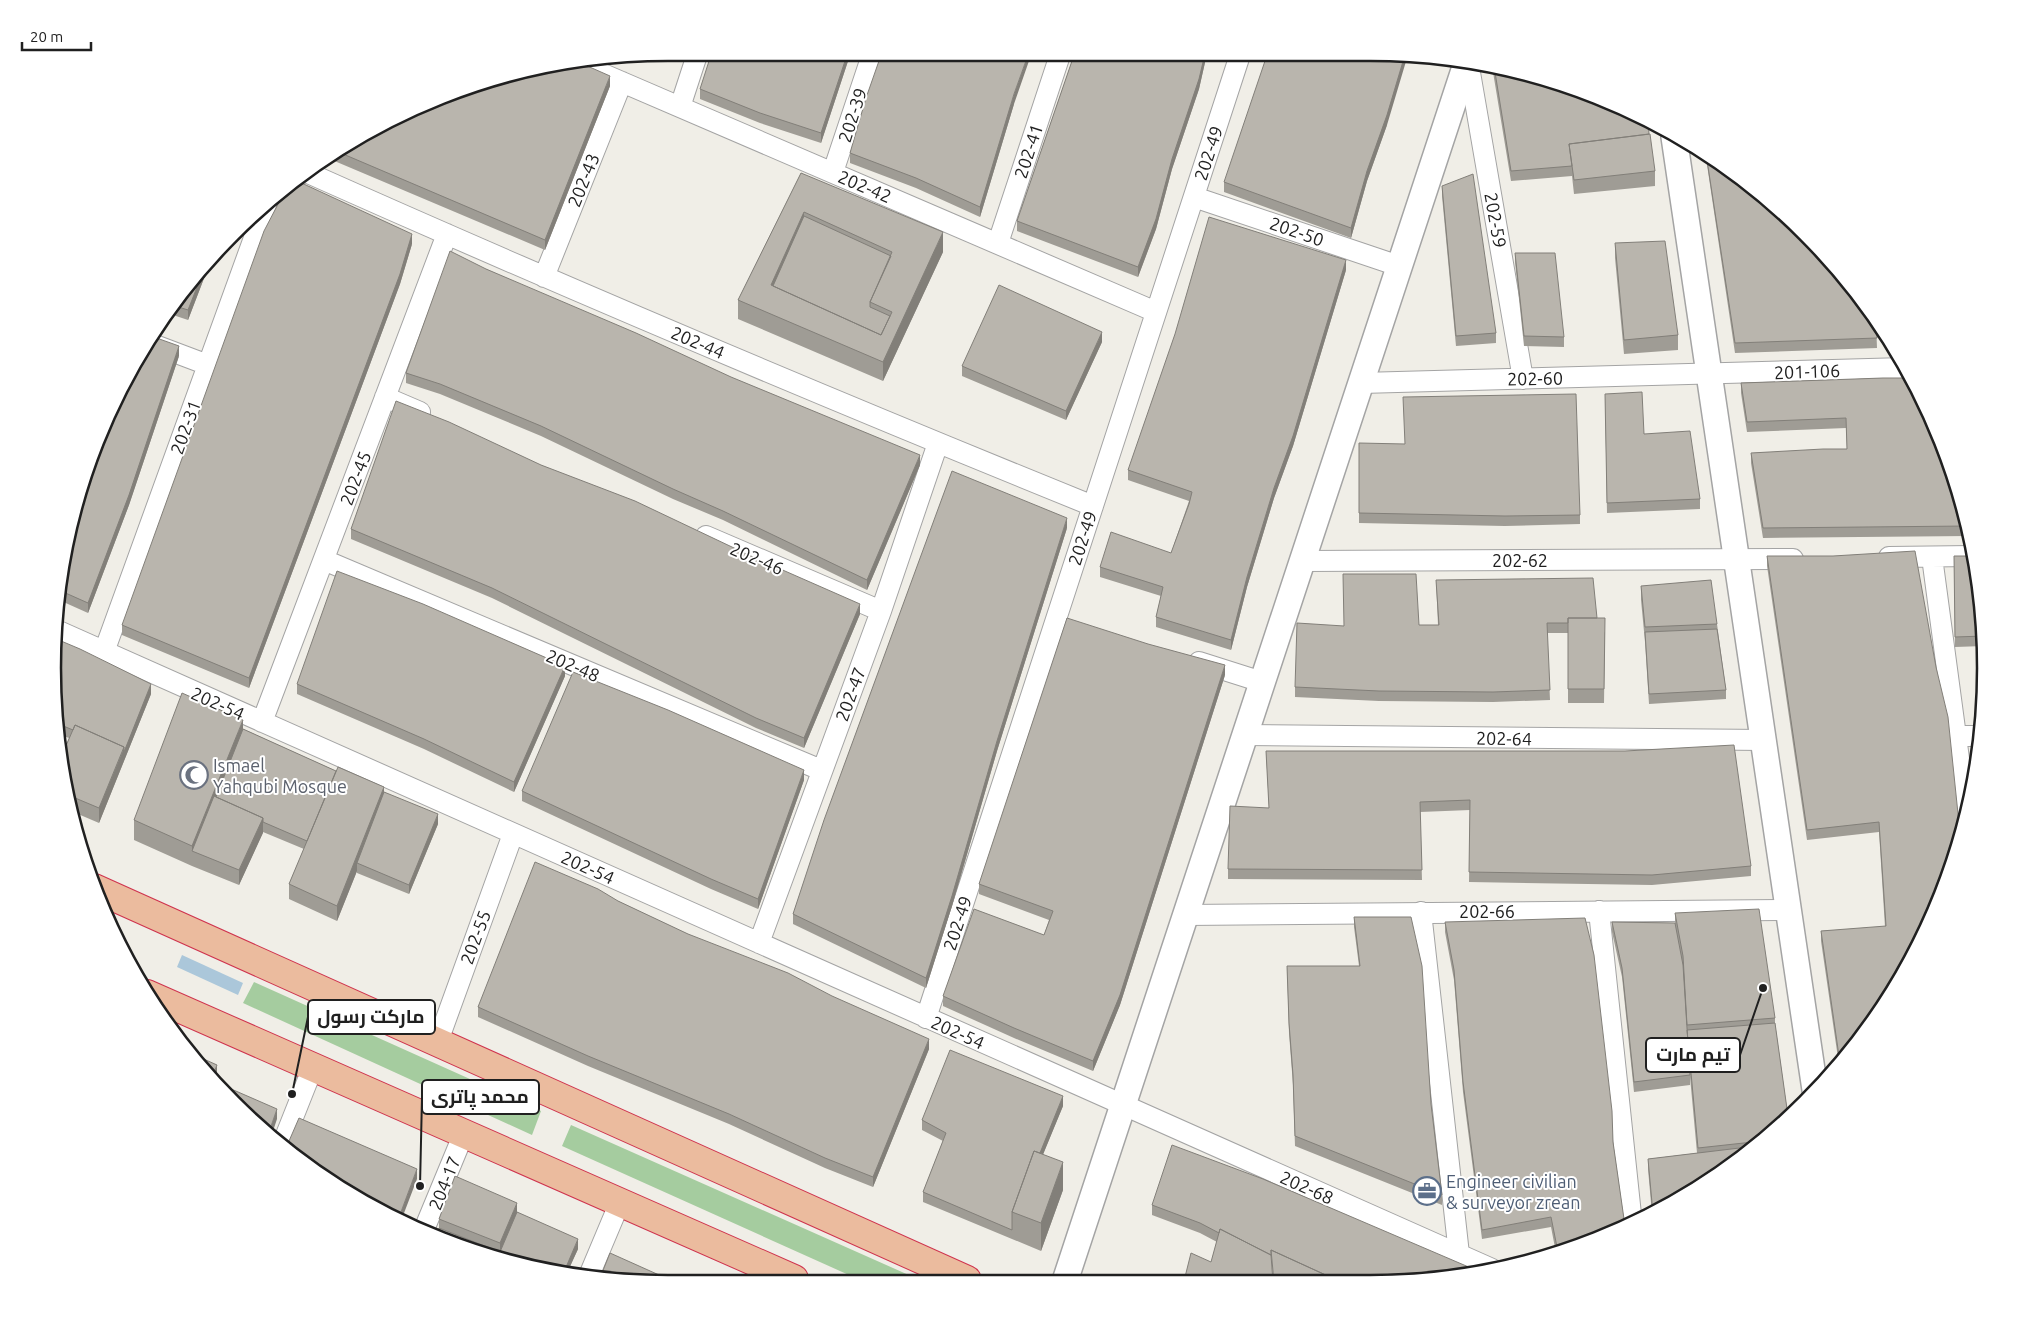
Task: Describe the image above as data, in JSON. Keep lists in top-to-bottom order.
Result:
{
  "streets": {
    "street": [
      "202-39",
      "202-41",
      "202-49",
      "202-43",
      "202-42",
      "202-59",
      "202-50",
      "202-44",
      "201-106",
      "202-60",
      "202-31",
      "202-45",
      "202-46",
      "202-62",
      "202-48",
      "202-47",
      "202-54",
      "202-64",
      "202-66",
      "202-55",
      "204-17",
      "202-68"
    ]
  },
  "crossings": [
    ["202-39", "202-42"],
    ["202-41", "202-42"],
    ["202-49", "202-42"],
    ["202-49", "202-50"],
    ["202-49", "202-44"],
    ["202-49", "202-54"],
    ["202-43", "202-42"],
    ["202-43", "202-44"],
    ["202-59", "202-60"],
    ["202-44", "202-45"],
    ["202-44", "202-47"],
    ["201-106", "202-60"],
    ["202-31", "202-54"],
    ["202-45", "202-48"],
    ["202-45", "202-54"],
    ["202-46", "202-47"],
    ["202-48", "202-47"],
    ["202-47", "202-54"],
    ["202-54", "202-55"],
    ["202-54", "202-68"]
  ],
  "places": {
    "mosque": ["Ismael Yahqubi Mosque"],
    "other": ["تيم مارت", "مارکت رسول", "محمد پاتری"],
    "office": ["Engineer civilian & surveyor zrean"]
  },
  "scale_bar": "20 m"
}
